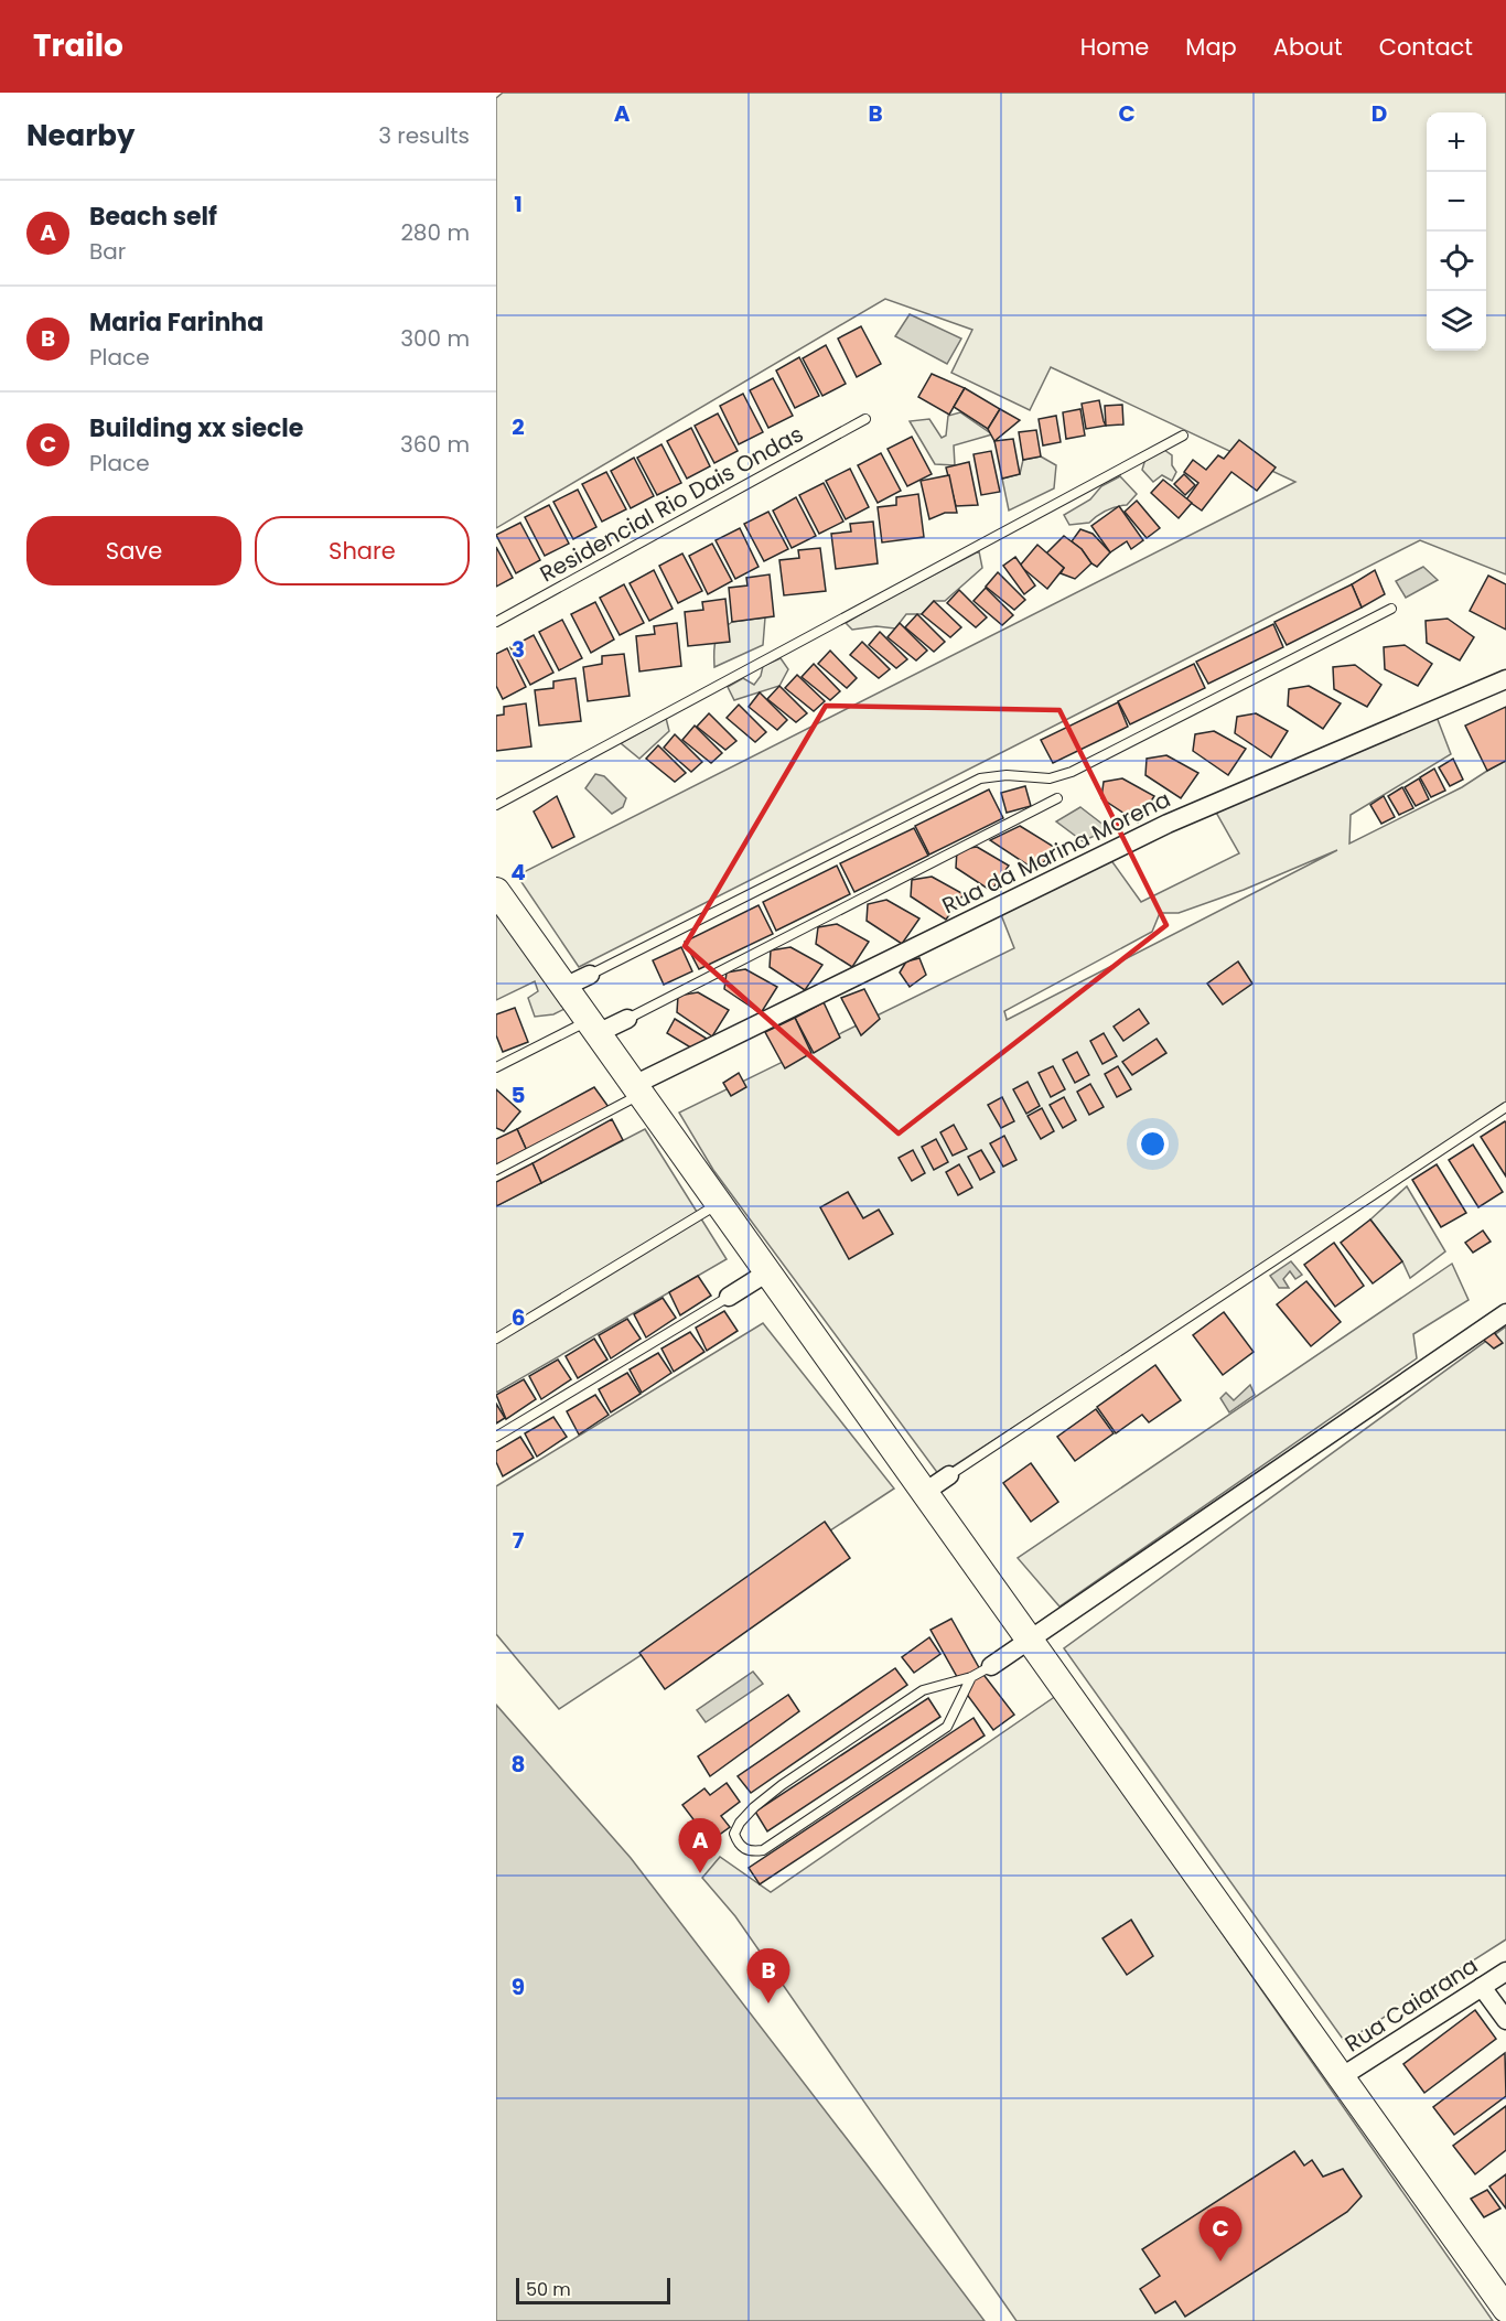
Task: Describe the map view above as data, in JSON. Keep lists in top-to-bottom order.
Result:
{
  "streets": {
    "street": ["Rua da Marina Morena", "Rua Caiarana"],
    "lane": ["Residencial Rio Dais Ondas"]
  },
  "scale_bar": "50 m",
  "page": {
    "header": "Trailo",
    "nav": [
      "Home",
      "Map",
      "About",
      "Contact"
    ],
    "heading": ["Nearby", "3 results"],
    "map_buttons": ["+", "−"],
    "list": [
      {
        "mark": "A",
        "name": "Beach self",
        "note": "Bar",
        "value": "280 m"
      },
      {
        "mark": "B",
        "name": "Maria Farinha",
        "note": "Place",
        "value": "300 m"
      },
      {
        "mark": "C",
        "name": "Building xx siecle",
        "note": "Place",
        "value": "360 m"
      }
    ],
    "buttons": ["Save", "Share"],
    "pins": ["A", "B", "C"],
    "scale": "50 m"
  },
  "grid": {
    "columns": [
      "A",
      "B",
      "C",
      "D"
    ],
    "rows": [
      "1",
      "2",
      "3",
      "4",
      "5",
      "6",
      "7",
      "8",
      "9"
    ]
  }
}
